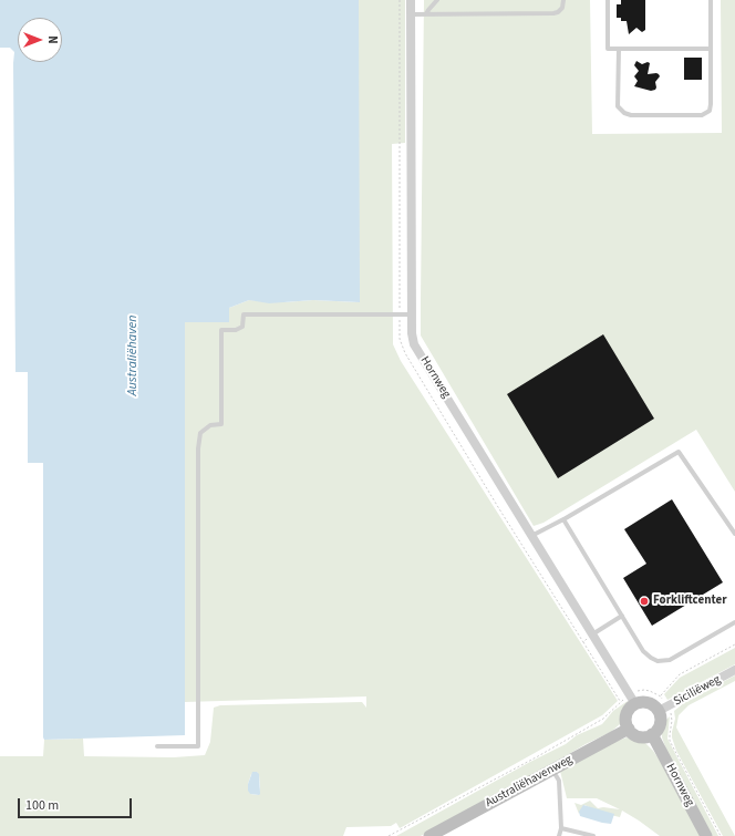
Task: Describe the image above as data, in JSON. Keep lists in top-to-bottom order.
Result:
{
  "streets": {
    "street": ["Hornweg", "Siciliëweg", "Australiëhavenweg"]
  },
  "crossings": [
    ["Hornweg", "Siciliëweg"],
    ["Hornweg", "Australiëhavenweg"],
    ["Siciliëweg", "Australiëhavenweg"]
  ],
  "water": ["Australiëhaven"],
  "places": ["Forkliftcenter"],
  "scale_bar": "100 m",
  "north": "right"
}
